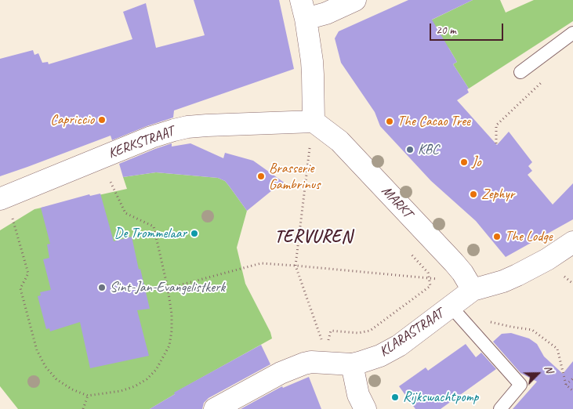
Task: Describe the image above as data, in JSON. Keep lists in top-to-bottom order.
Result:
{
  "streets": {
    "street": ["KERKSTRAAT", "MARKT", "KLARASTRAAT"]
  },
  "crossings": [
    ["KERKSTRAAT", "MARKT"],
    ["MARKT", "KLARASTRAAT"]
  ],
  "districts": ["TERVUREN"],
  "places": [
    "Capriccio",
    "The Cacao Tree",
    "KBC",
    "Jo",
    "Brasserie Gambrinus",
    "Zephyr",
    "De Trommelaar",
    "The Lodge",
    "Sint-Jan-Evangelistkerk",
    "Rijkswachtpomp"
  ],
  "scale_bar": "20 m",
  "north": "top right"
}
